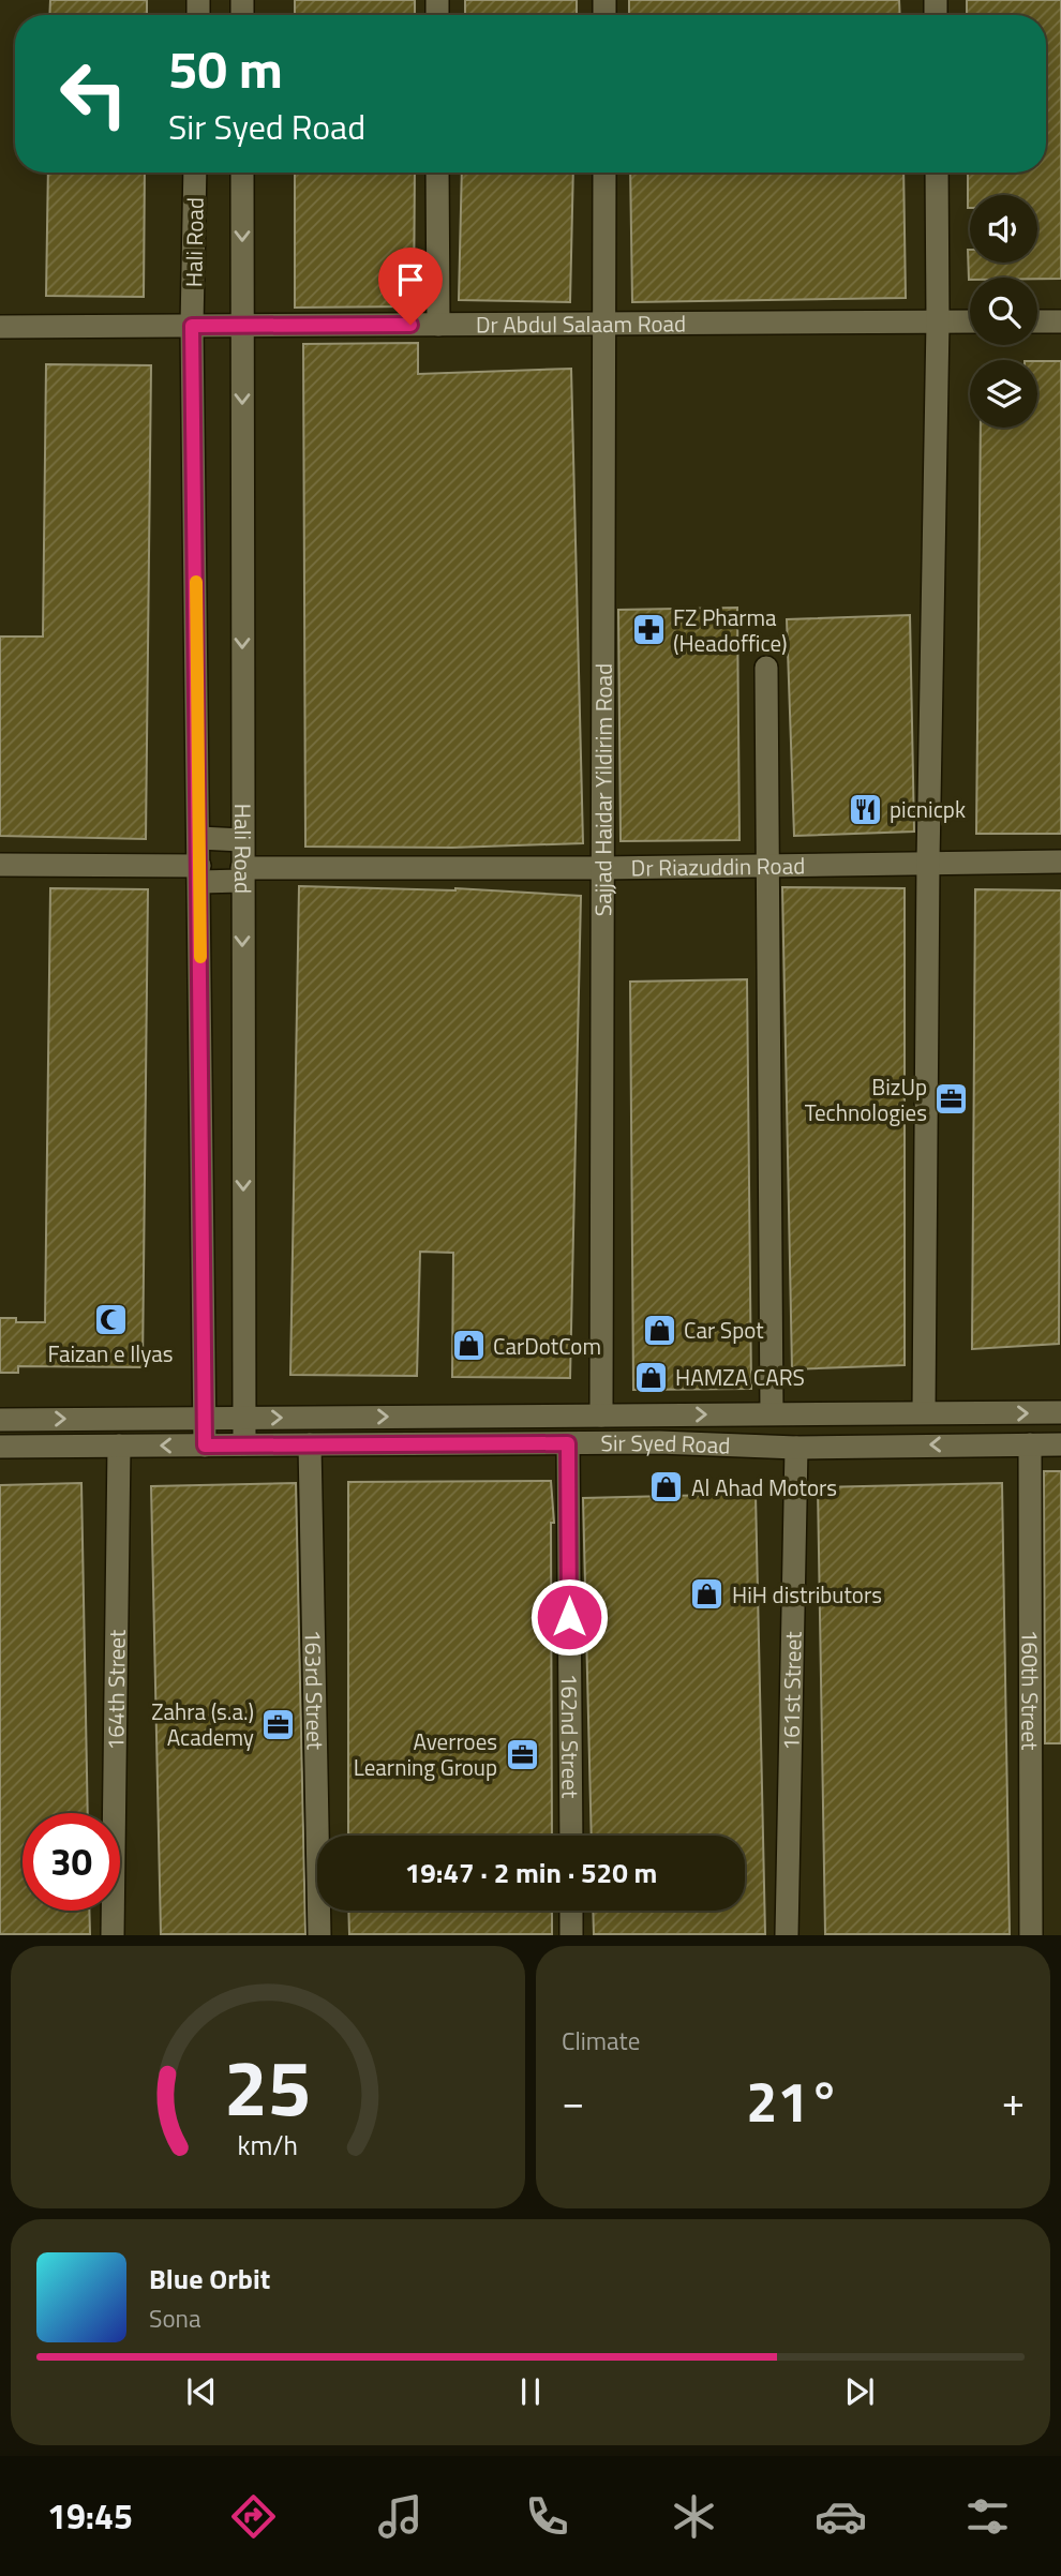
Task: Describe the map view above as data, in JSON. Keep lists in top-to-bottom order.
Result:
{
  "streets": {
    "street": [
      "Hali Road",
      "Dr Abdul Salaam Road",
      "Sajjad Haidar Yildirim Road",
      "Dr Riazuddin Road",
      "Sir Syed Road",
      "164th Street",
      "163rd Street",
      "160th Street",
      "161st Street",
      "162nd Street"
    ]
  },
  "crossings": [
    ["Hali Road", "Dr Abdul Salaam Road"],
    ["Hali Road", "Dr Riazuddin Road"],
    ["Hali Road", "Sir Syed Road"],
    ["Dr Abdul Salaam Road", "Sajjad Haidar Yildirim Road"],
    ["Sajjad Haidar Yildirim Road", "Dr Riazuddin Road"],
    ["Sajjad Haidar Yildirim Road", "Sir Syed Road"],
    ["Sir Syed Road", "164th Street"],
    ["Sir Syed Road", "163rd Street"],
    ["Sir Syed Road", "160th Street"],
    ["Sir Syed Road", "161st Street"],
    ["Sir Syed Road", "162nd Street"]
  ],
  "places": {
    "pharmacy": ["FZ Pharma (Headoffice)"],
    "restaurant": ["picnicpk"],
    "office": ["BizUp Technologies", "Zahra (s.a.) Academy", "Averroes Learning Group"],
    "mosque": ["Faizan e Ilyas"],
    "shop": [
      "Car Spot",
      "CarDotCom",
      "HAMZA CARS",
      "Al Ahad Motors",
      "HiH distributors"
    ]
  },
  "page": {
    "turn": ["50 m", "Sir Syed Road"],
    "limit": "30",
    "trip": "19:47 · 2 min · 520 m",
    "tile": "Climate",
    "heat": ["−", "21°", "+"],
    "song": ["Blue Orbit", "Sona"],
    "tabs": "19:45",
    "gauge": ["25", "km/h"]
  }
}
